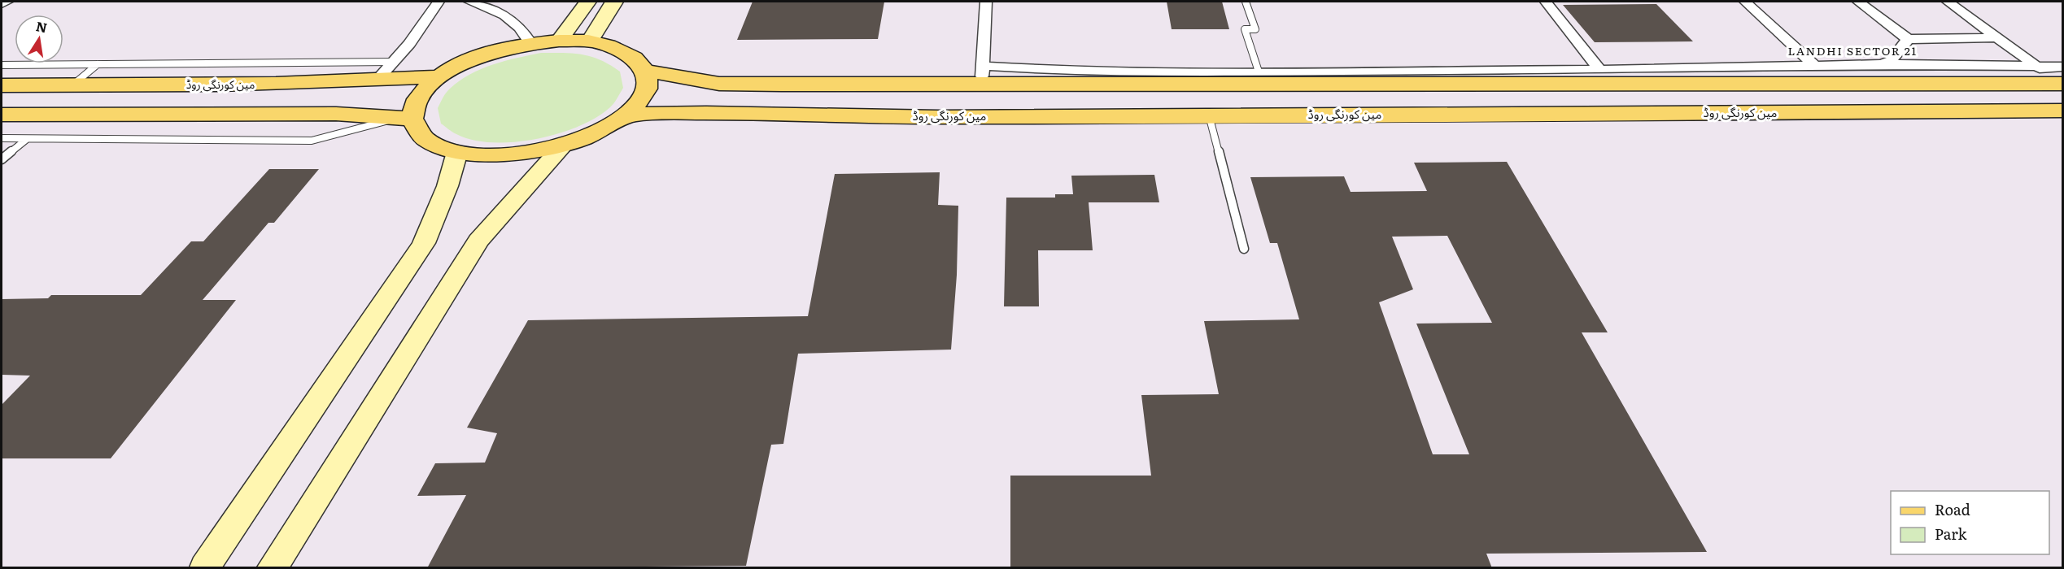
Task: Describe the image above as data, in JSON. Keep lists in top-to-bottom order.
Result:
{
  "streets": {
    "main road": ["مین کورنگی روڈ"]
  },
  "districts": ["LANDHI SECTOR 21"],
  "legend": ["Road", "Park"],
  "north": "top"
}
